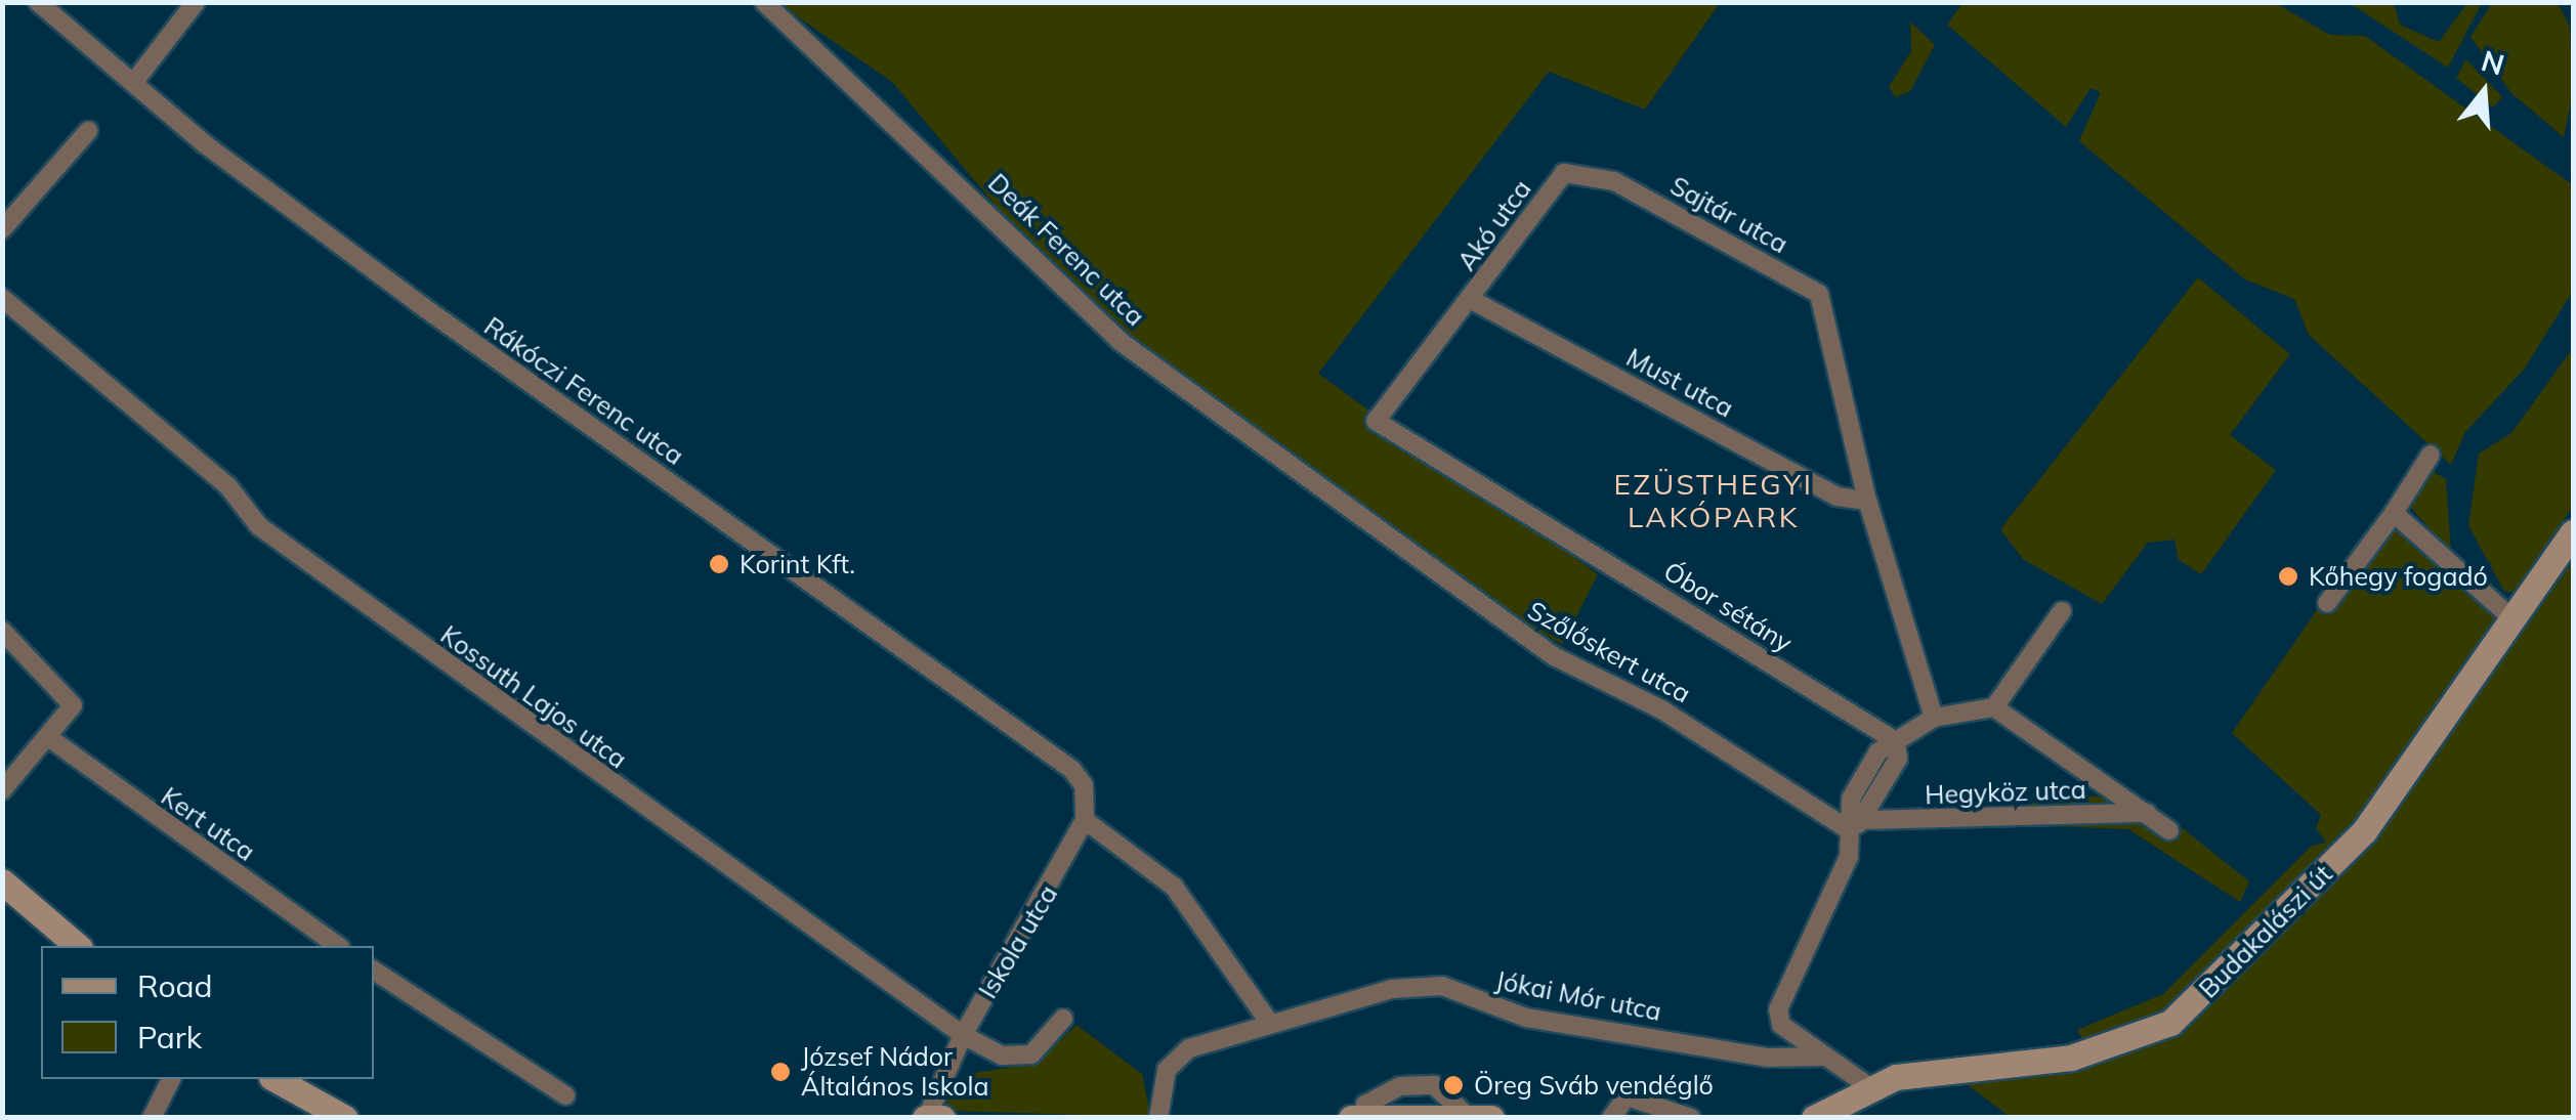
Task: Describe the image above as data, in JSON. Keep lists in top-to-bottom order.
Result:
{
  "streets": {
    "main road": ["Budakalászi út"],
    "street": [
      "Sajtár utca",
      "Akó utca",
      "Deák Ferenc utca",
      "Must utca",
      "Rákóczi Ferenc utca",
      "Óbor sétány",
      "Szőlőskert utca",
      "Kossuth Lajos utca",
      "Hegyköz utca",
      "Kert utca",
      "Iskola utca",
      "Jókai Mór utca"
    ]
  },
  "crossings": [
    ["Sajtár utca", "Akó utca"],
    ["Sajtár utca", "Must utca"],
    ["Akó utca", "Must utca"],
    ["Akó utca", "Óbor sétány"],
    ["Deák Ferenc utca", "Szőlőskert utca"],
    ["Must utca", "Óbor sétány"],
    ["Rákóczi Ferenc utca", "Iskola utca"],
    ["Szőlőskert utca", "Hegyköz utca"],
    ["Kossuth Lajos utca", "Iskola utca"]
  ],
  "districts": ["EZÜSTHEGYI LAKÓPARK"],
  "places": [
    "Korint Kft.",
    "Kőhegy fogadó",
    "József Nádor Általános Iskola",
    "Öreg Sváb vendéglő"
  ],
  "legend": ["Road", "Park"],
  "north": "top"
}
